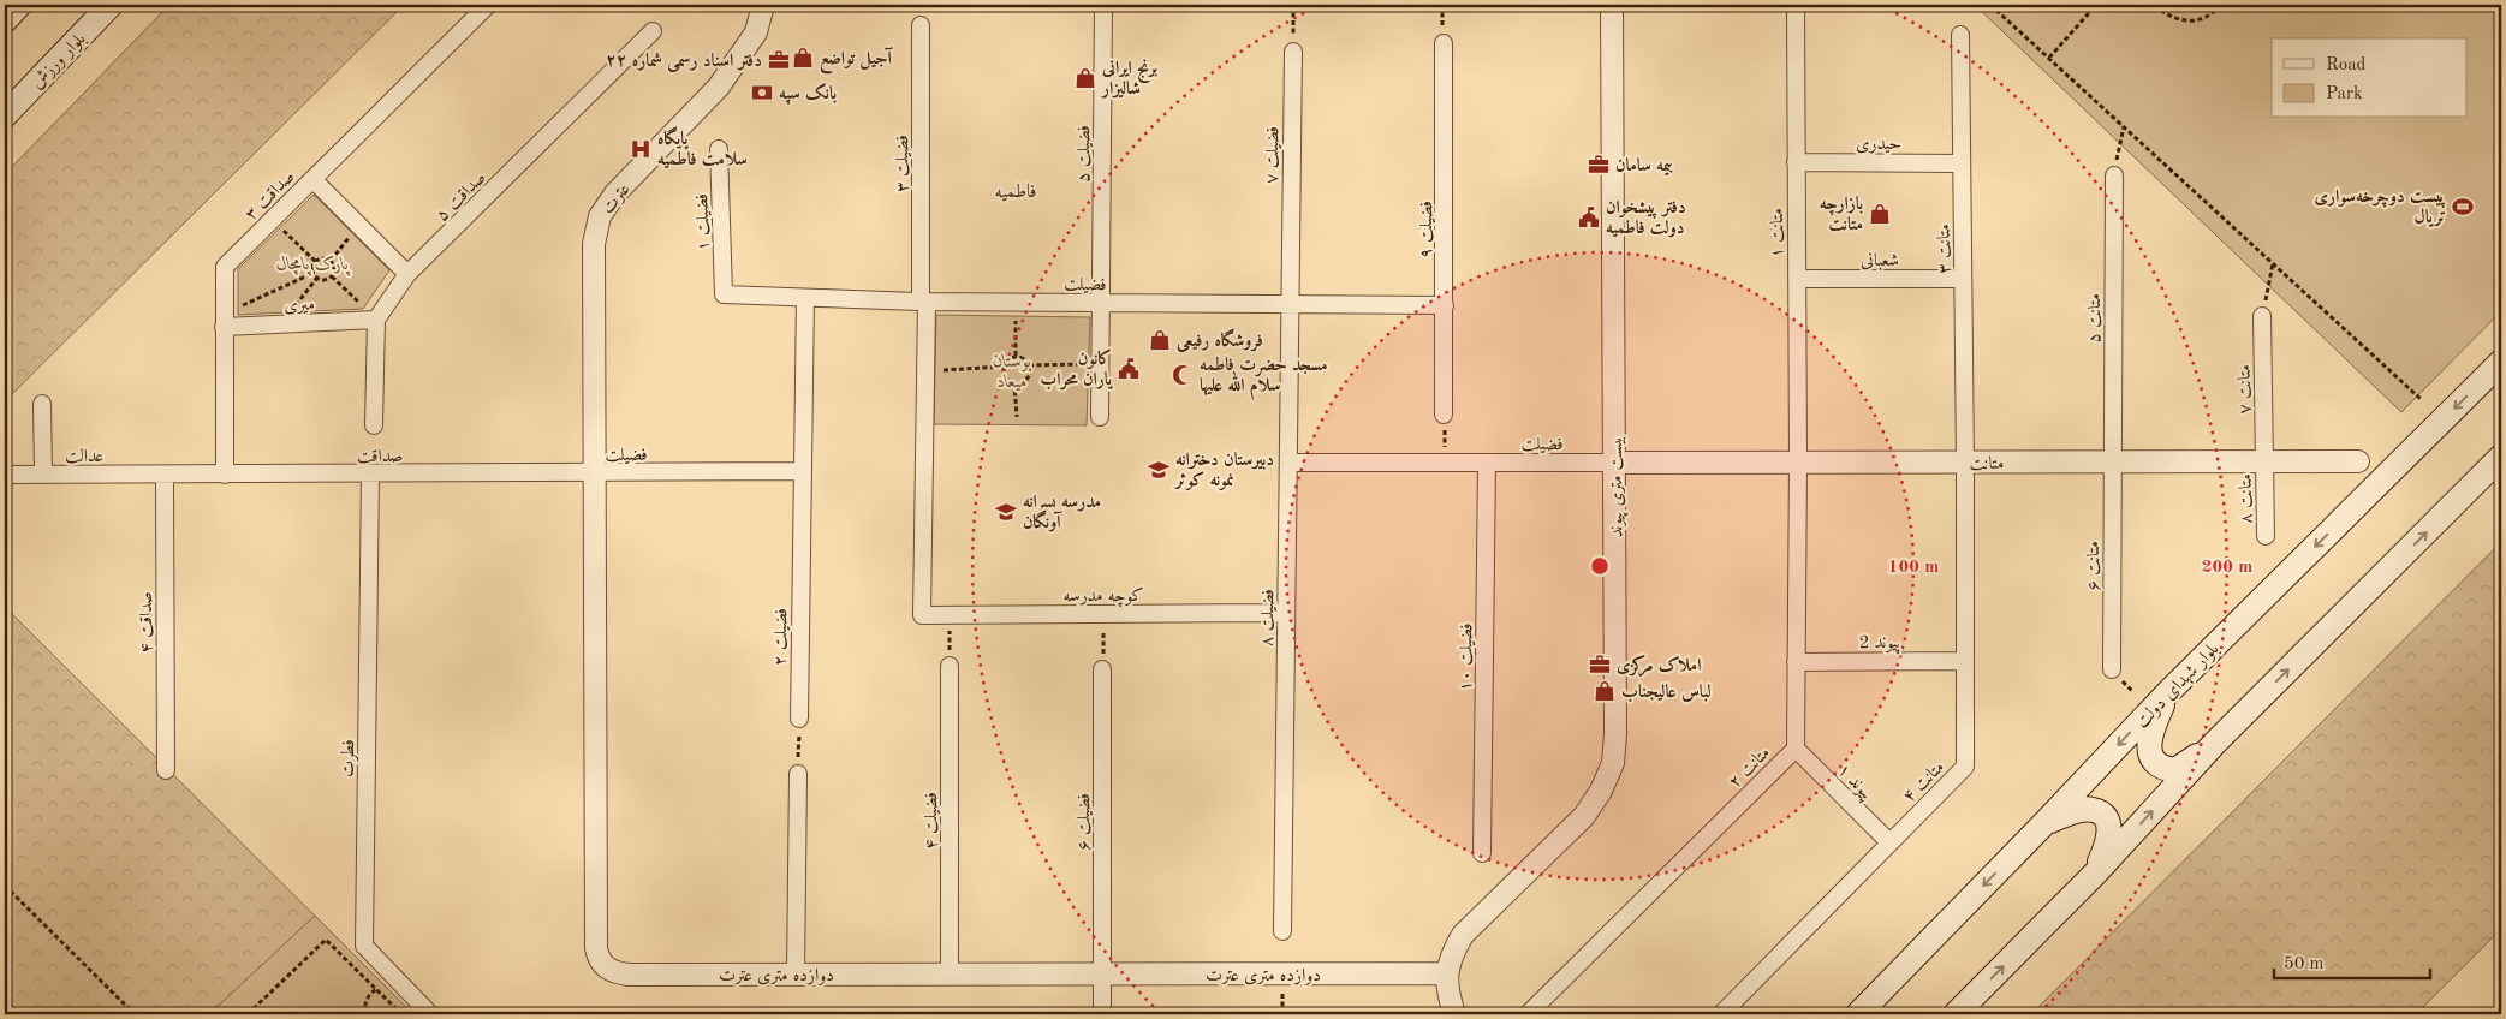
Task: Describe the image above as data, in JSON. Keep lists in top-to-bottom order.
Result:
{
  "streets": {
    "main road": ["بلوار ورزش", "بلوار شهدای دولت"],
    "street": [
      "حیدری",
      "فضیلت ۵",
      "فضیلت ۷",
      "فضیلت ۳",
      "صداقت ۳",
      "صداقت ۵",
      "عترت",
      "فضیلت ۱",
      "فضیلت ۹",
      "متانت ۱",
      "متانت ۳",
      "شعبانی",
      "فضیلت",
      "میری",
      "متانت ۵",
      "متانت ۷",
      "عدالت",
      "صداقت",
      "متانت",
      "بیست متری پیوند",
      "متانت ۸",
      "متانت ۶",
      "کوچه مدرسه",
      "فضیلت ۸",
      "صداقت ۴",
      "فضیلت ۲",
      "پیوند 2",
      "فضیلت ۱۰",
      "فطرت",
      "متانت ۲",
      "پیوند ۱",
      "متانت ۴",
      "فضیلت ۴",
      "فضیلت ۶",
      "دوازده متری عترت"
    ]
  },
  "crossings": [
    ["حیدری", "متانت ۱"],
    ["حیدری", "متانت ۳"],
    ["فضیلت ۵", "فضیلت"],
    ["فضیلت ۷", "فضیلت"],
    ["فضیلت ۷", "فضیلت ۸"],
    ["فضیلت ۳", "فضیلت"],
    ["فضیلت ۳", "کوچه مدرسه"],
    ["صداقت ۳", "میری"],
    ["صداقت ۳", "صداقت"],
    ["صداقت ۵", "میری"],
    ["عترت", "فضیلت"],
    ["عترت", "صداقت"],
    ["عترت", "دوازده متری عترت"],
    ["فضیلت ۱", "فضیلت"],
    ["فضیلت ۹", "فضیلت"],
    ["متانت ۱", "شعبانی"],
    ["متانت ۱", "متانت"],
    ["متانت ۱", "متانت ۲"],
    ["متانت ۳", "شعبانی"],
    ["متانت ۳", "متانت"],
    ["متانت ۳", "متانت ۴"],
    ["فضیلت", "صداقت"],
    ["فضیلت", "متانت"],
    ["فضیلت", "بیست متری پیوند"],
    ["فضیلت", "فضیلت ۸"],
    ["فضیلت", "فضیلت ۲"],
    ["فضیلت", "فضیلت ۱۰"],
    ["فضیلت", "دوازده متری عترت"],
    ["متانت ۵", "متانت"],
    ["متانت ۵", "متانت ۶"],
    ["متانت ۷", "متانت"],
    ["متانت ۷", "متانت ۸"],
    ["عدالت", "صداقت"],
    ["عدالت", "صداقت ۴"],
    ["صداقت", "صداقت ۴"],
    ["صداقت", "فطرت"],
    ["صداقت", "دوازده متری عترت"],
    ["متانت", "بیست متری پیوند"],
    ["متانت", "متانت ۸"],
    ["متانت", "متانت ۶"],
    ["متانت", "متانت ۲"],
    ["متانت", "متانت ۴"],
    ["بیست متری پیوند", "دوازده متری عترت"],
    ["کوچه مدرسه", "فضیلت ۸"],
    ["پیوند 2", "متانت ۲"],
    ["پیوند 2", "متانت ۴"],
    ["متانت ۲", "پیوند ۱"],
    ["پیوند ۱", "متانت ۴"],
    ["فضیلت ۴", "دوازده متری عترت"],
    ["فضیلت ۶", "دوازده متری عترت"]
  ],
  "districts": ["فاطمیه"],
  "parks": ["پارک پامچال", "بوستان میعاد"],
  "places": {
    "shop": [
      "آجیل تواضع",
      "برنج ایرانی شالیزار",
      "بازارچه متانت",
      "فروشگاه رفیعی",
      "لباس عالیجناب"
    ],
    "office": ["دفتر اسناد رسمی شماره ۲۲", "بیمه سامان", "املاک مرکزی"],
    "bank": ["بانک سپه"],
    "hospital": ["پایگاه سلامت فاطمیه"],
    "sports": ["پیست دوچرخه‌سواری تریال"],
    "public building": ["دفتر پیشخوان دولت فاطمیه", "کانون یاران محراب"],
    "mosque": ["مسجد حضرت فاطمه سلام الله علیها"],
    "school or university": ["دبیرستان دخترانه نمونه کوثر", "مدرسه پسرانه آونگان"]
  },
  "legend": ["Road", "Park"],
  "scale_bar": "50 m",
  "rings": ["100 m", "200 m"]
}
